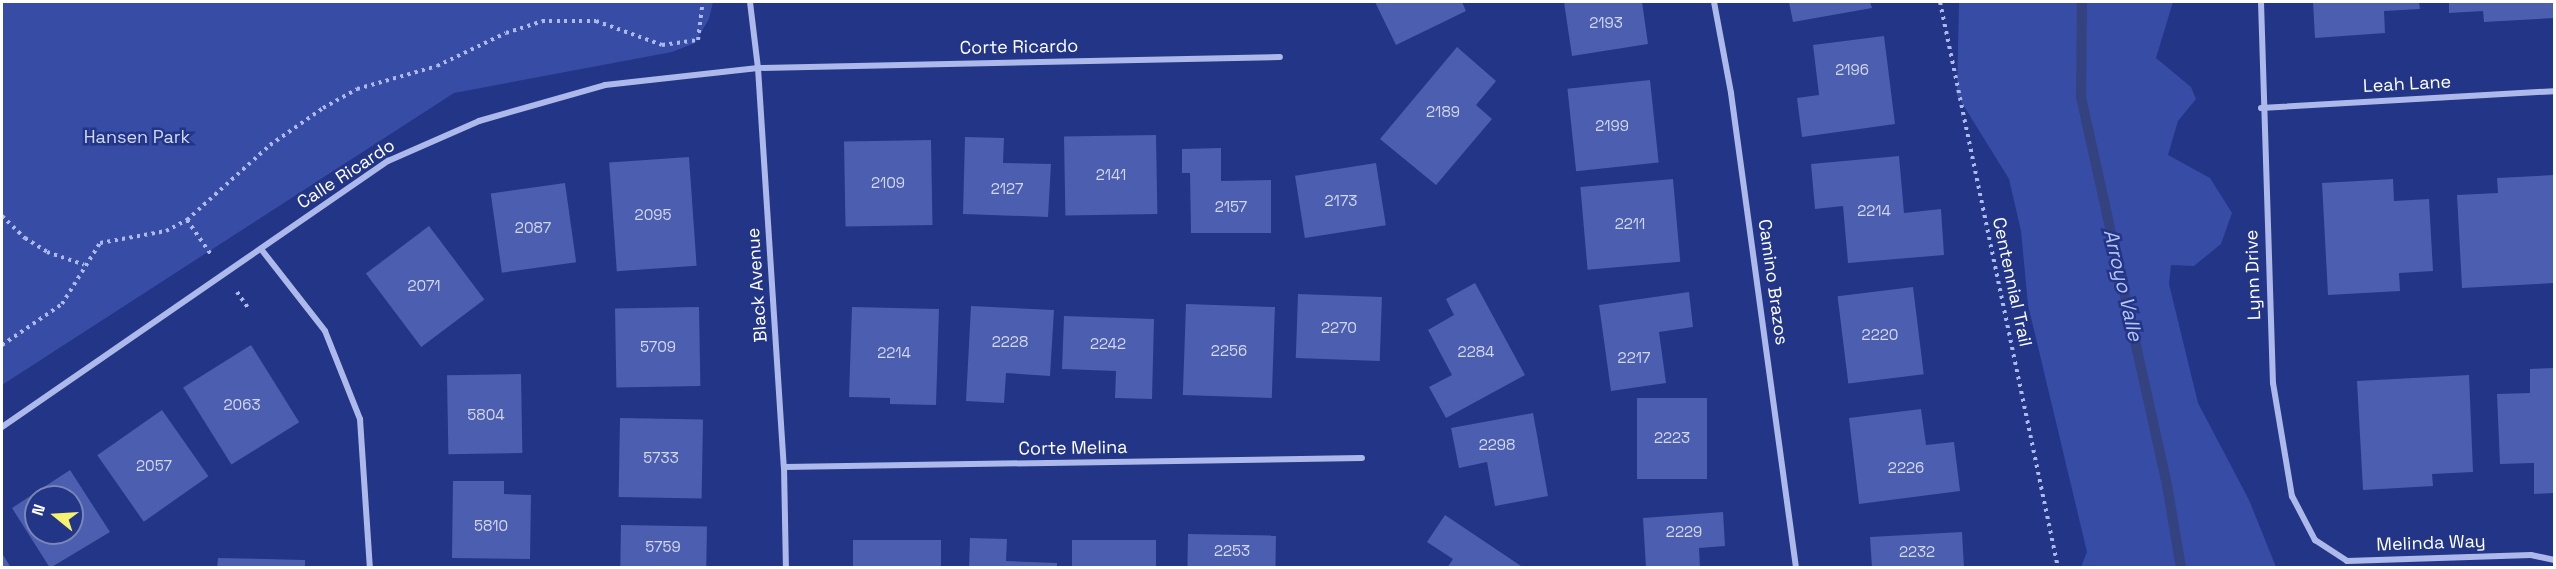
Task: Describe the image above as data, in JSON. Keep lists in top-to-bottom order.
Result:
{
  "streets": {
    "street": [
      "Corte Ricardo",
      "Leah Lane",
      "Calle Ricardo",
      "Lynn Drive",
      "Camino Brazos",
      "Black Avenue",
      "Corte Melina",
      "Melinda Way"
    ],
    "path": ["Centennial Trail"]
  },
  "crossings": [
    ["Corte Ricardo", "Calle Ricardo"],
    ["Corte Ricardo", "Black Avenue"],
    ["Leah Lane", "Lynn Drive"],
    ["Calle Ricardo", "Black Avenue"],
    ["Lynn Drive", "Melinda Way"],
    ["Black Avenue", "Corte Melina"]
  ],
  "water": ["Arroyo Valle"],
  "parks": ["Hansen Park"],
  "house_numbers": [
    "2193",
    "2196",
    "2189",
    "2199",
    "2141",
    "2109",
    "2127",
    "2173",
    "2157",
    "2214",
    "2095",
    "2211",
    "2087",
    "2071",
    "2270",
    "2220",
    "2228",
    "2242",
    "5709",
    "2256",
    "2284",
    "2214",
    "2217",
    "2063",
    "5804",
    "2223",
    "2298",
    "5733",
    "2057",
    "2226",
    "5810",
    "2229",
    "5759",
    "2253",
    "2232"
  ],
  "north": "left"
}
